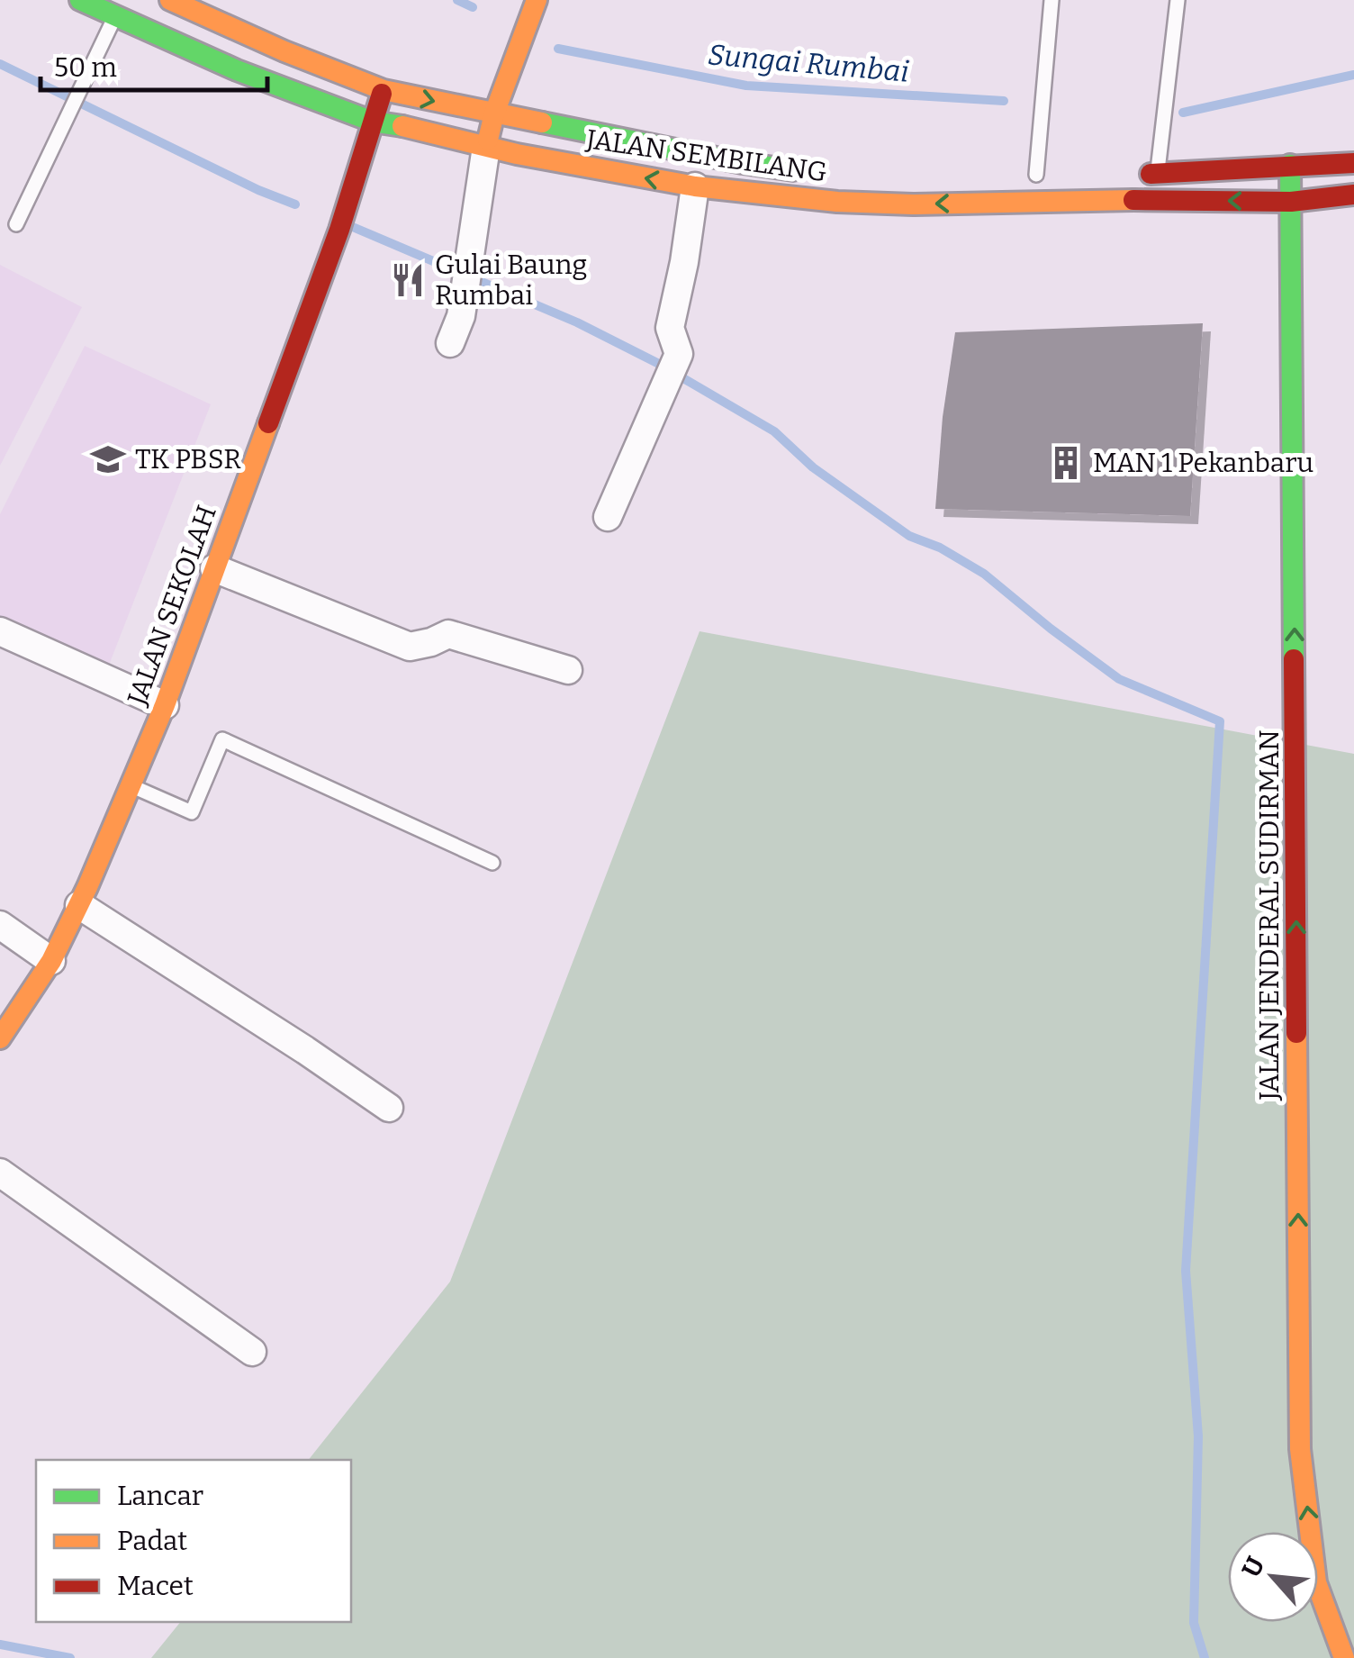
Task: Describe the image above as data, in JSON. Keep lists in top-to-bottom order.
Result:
{
  "streets": {
    "main road": ["JALAN SEMBILANG", "JALAN SEKOLAH", "JALAN JENDERAL SUDIRMAN"]
  },
  "crossings": [
    ["JALAN SEMBILANG", "JALAN SEKOLAH"],
    ["JALAN SEMBILANG", "JALAN JENDERAL SUDIRMAN"]
  ],
  "one_way": ["JALAN JENDERAL SUDIRMAN"],
  "water": ["Sungai Rumbai"],
  "places": {
    "restaurant": ["Gulai Baung Rumbai"],
    "school or university": ["TK PBSR"],
    "building": ["MAN 1 Pekanbaru"]
  },
  "legend": ["Lancar", "Padat", "Macet"],
  "scale_bar": "50 m",
  "north": "top left"
}
